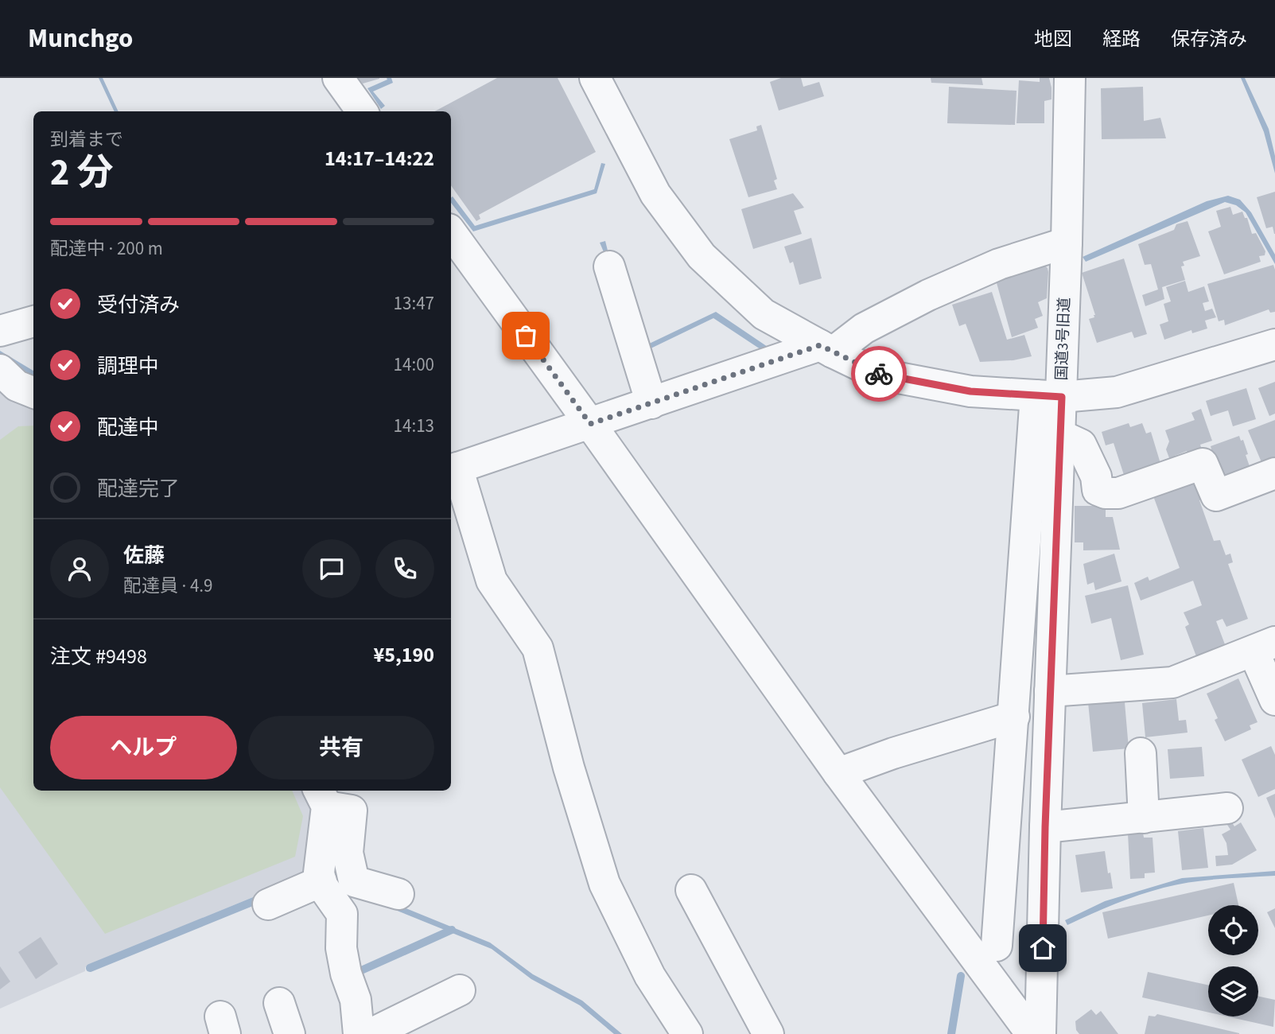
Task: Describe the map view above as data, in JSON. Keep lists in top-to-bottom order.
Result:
{
  "streets": {
    "street": ["国道3号旧道"]
  },
  "page": {
    "header": "Munchgo",
    "nav": ["地図", "経路", "保存済み"],
    "heading": ["2 分", "到着まで", "14:17–14:22"],
    "panel": [
      "佐藤",
      "配達員 · 4.9",
      "注文 #9498",
      "¥5,190"
    ],
    "bar": "配達中 · 200 m",
    "list": [
      ["受付済み", "13:47"],
      ["調理中", "14:00"],
      ["配達中", "14:13"],
      "配達完了"
    ],
    "buttons": ["ヘルプ", "共有"]
  }
}
